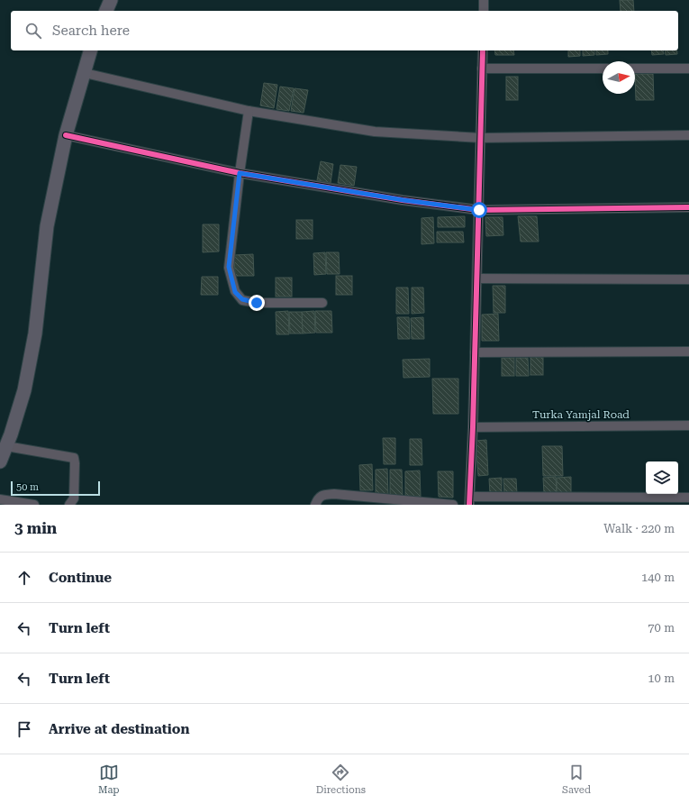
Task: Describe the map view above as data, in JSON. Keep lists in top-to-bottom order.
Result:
{
  "streets": {
    "street": ["Turka Yamjal Road"]
  },
  "scale_bar": "50 m",
  "north": "right",
  "page": {
    "search": "Search here",
    "scale": "50 m",
    "heading": ["3 min", "Walk · 220 m"],
    "list": [
      ["Continue", "140 m"],
      ["Turn left", "70 m"],
      ["Turn left", "10 m"],
      "Arrive at destination"
    ],
    "nav": ["Map", "Directions", "Saved"]
  }
}
